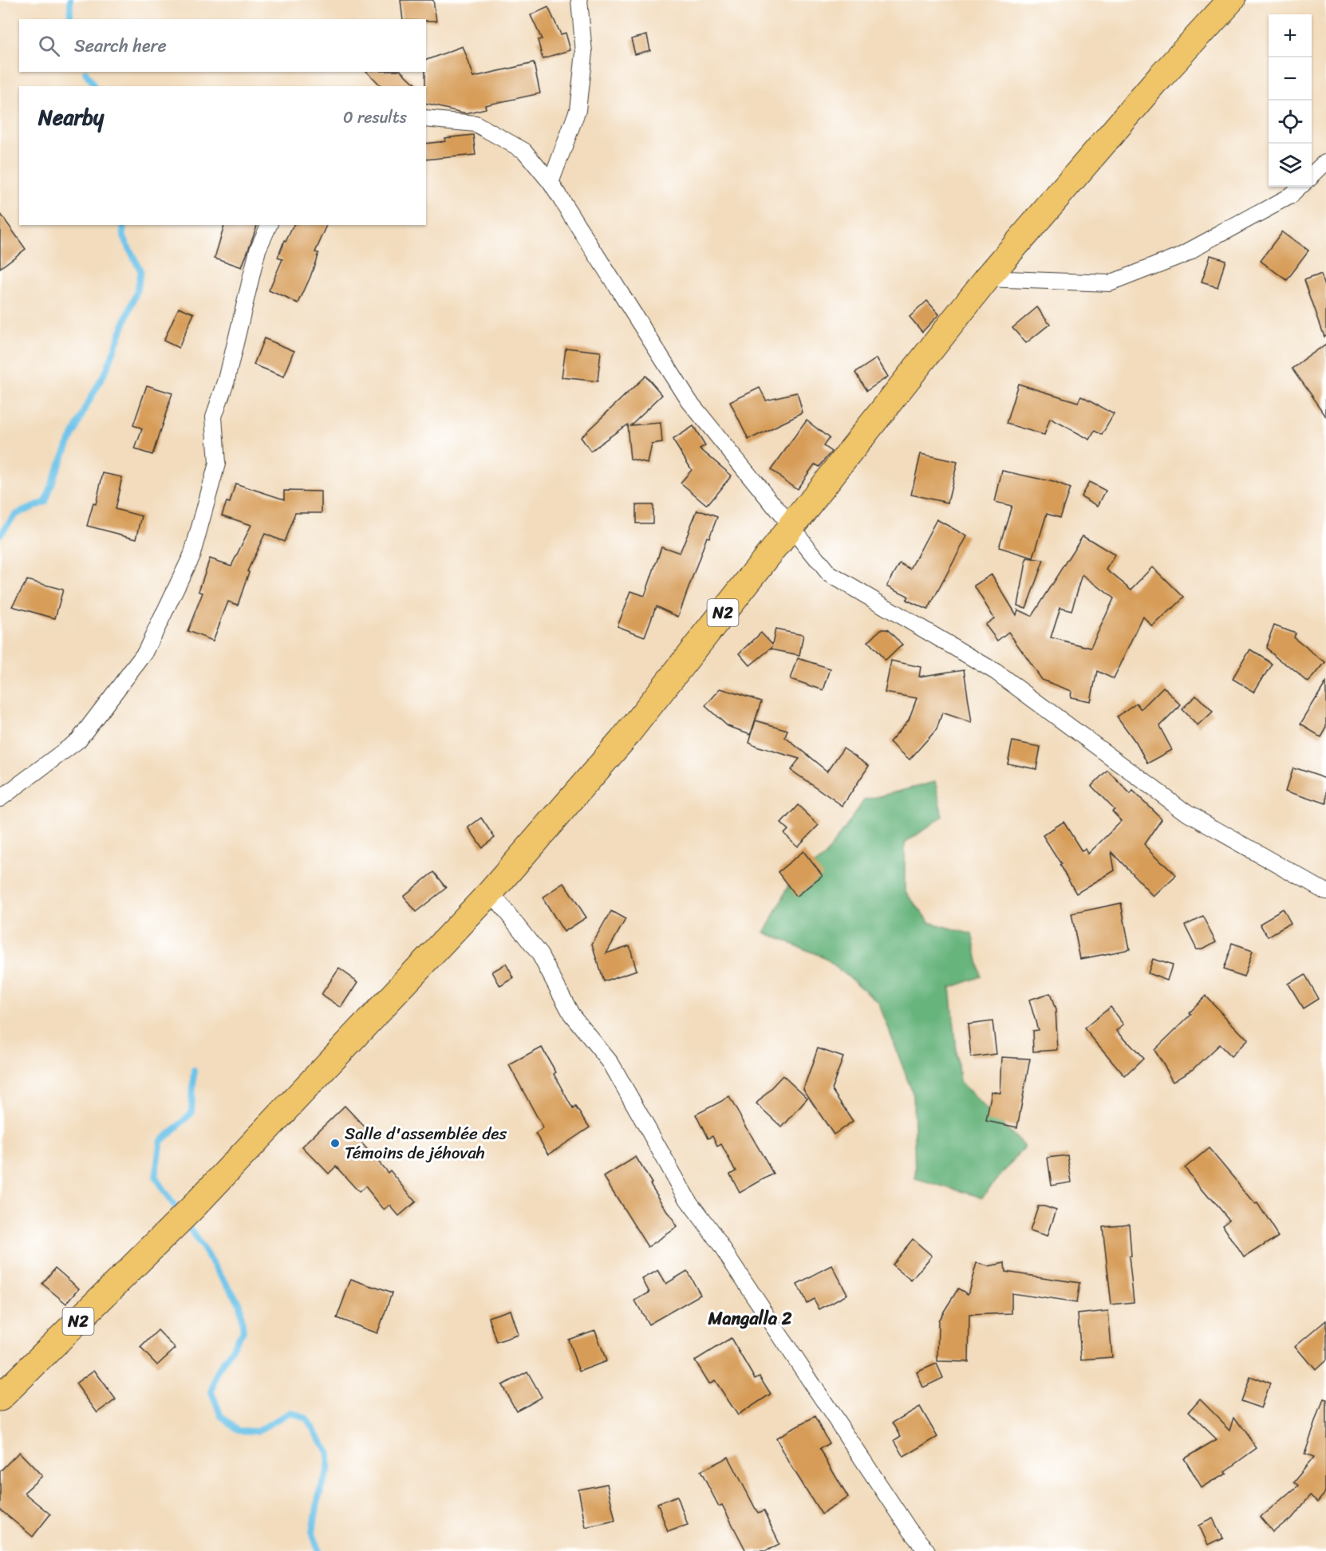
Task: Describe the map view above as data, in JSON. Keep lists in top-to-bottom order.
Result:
{
  "streets": {
    "highway": ["N2"]
  },
  "districts": ["Mangalla 2"],
  "places": ["Salle d'assemblée des Témoins de jéhovah"],
  "page": {
    "map_buttons": ["+", "−"],
    "search": "Search here",
    "heading": ["Nearby", "0 results"]
  }
}
